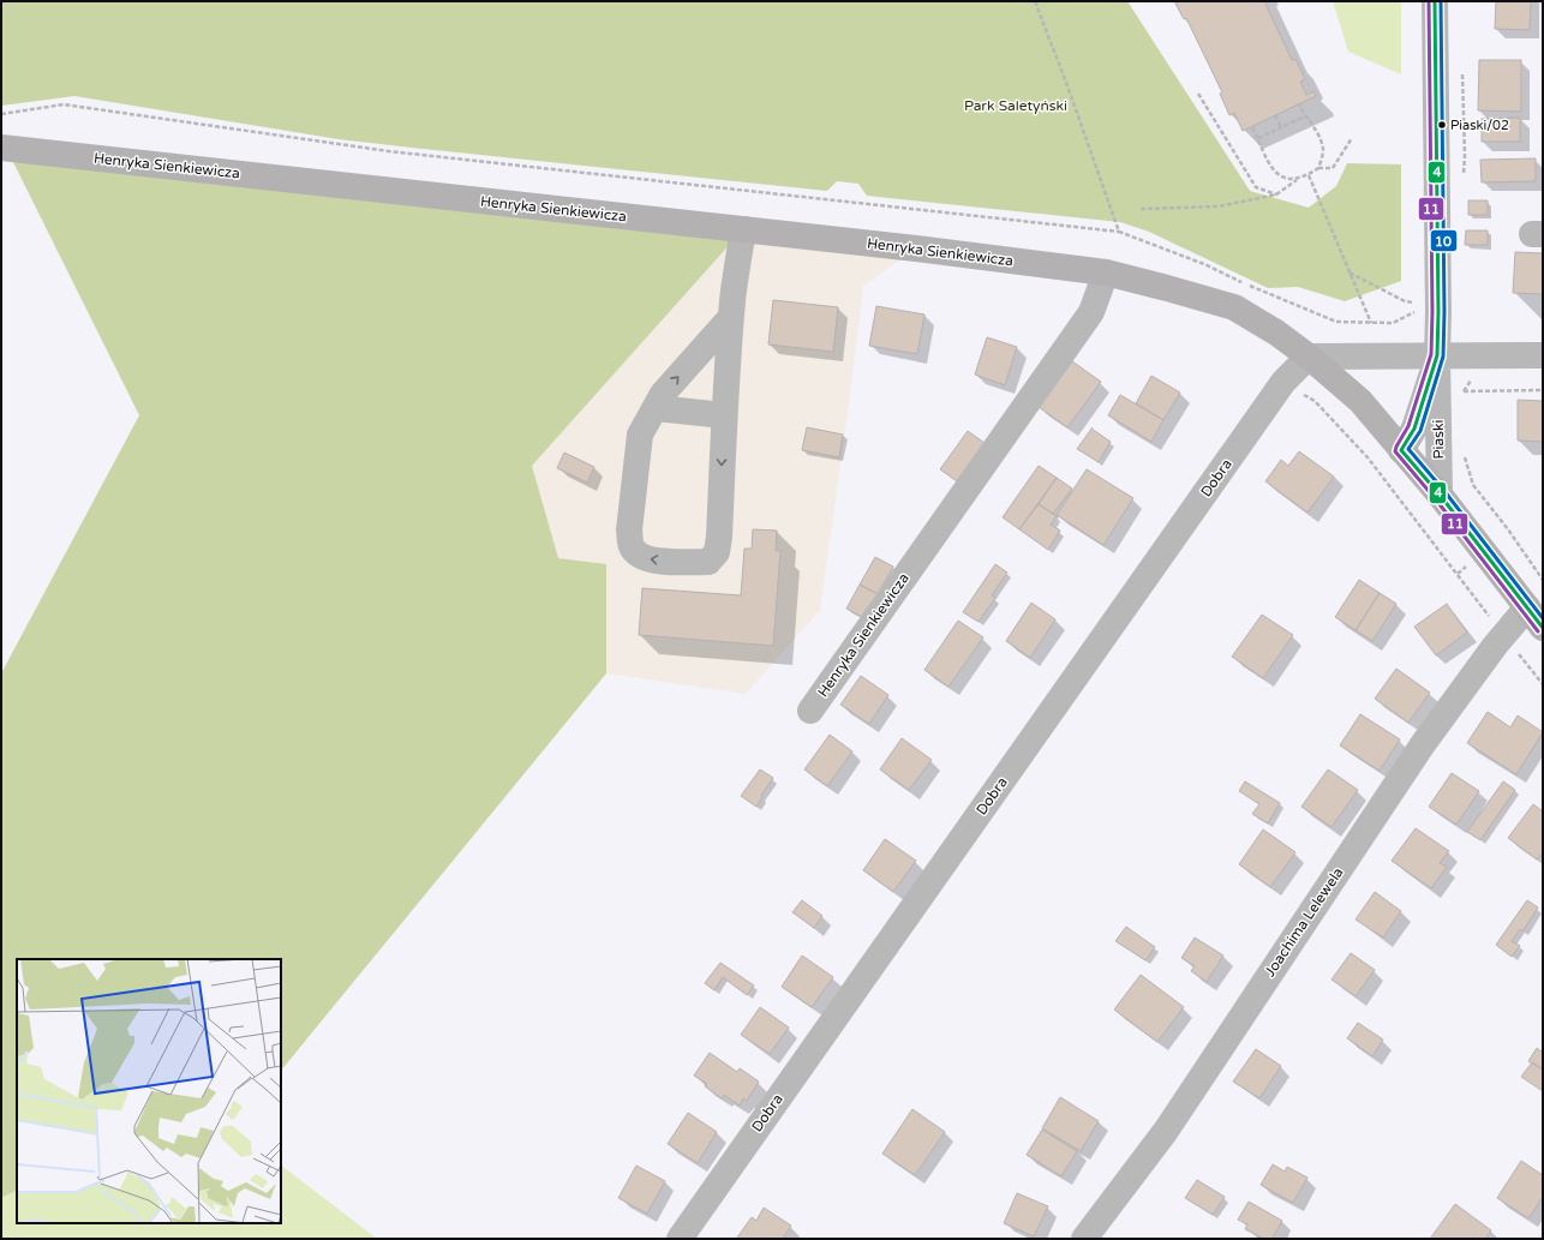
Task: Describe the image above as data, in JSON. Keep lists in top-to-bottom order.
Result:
{
  "streets": {
    "main road": ["Henryka Sienkiewicza"],
    "street": ["Piaski", "Dobra", "Joachima Lelewela"]
  },
  "crossings": [
    ["Henryka Sienkiewicza", "Piaski"],
    ["Henryka Sienkiewicza", "Dobra"],
    ["Henryka Sienkiewicza", "Joachima Lelewela"]
  ],
  "parks": ["Park Saletyński"],
  "places": ["Piaski/02"],
  "lines": ["transit line 4", "transit line 11", "transit line 10"]
}
